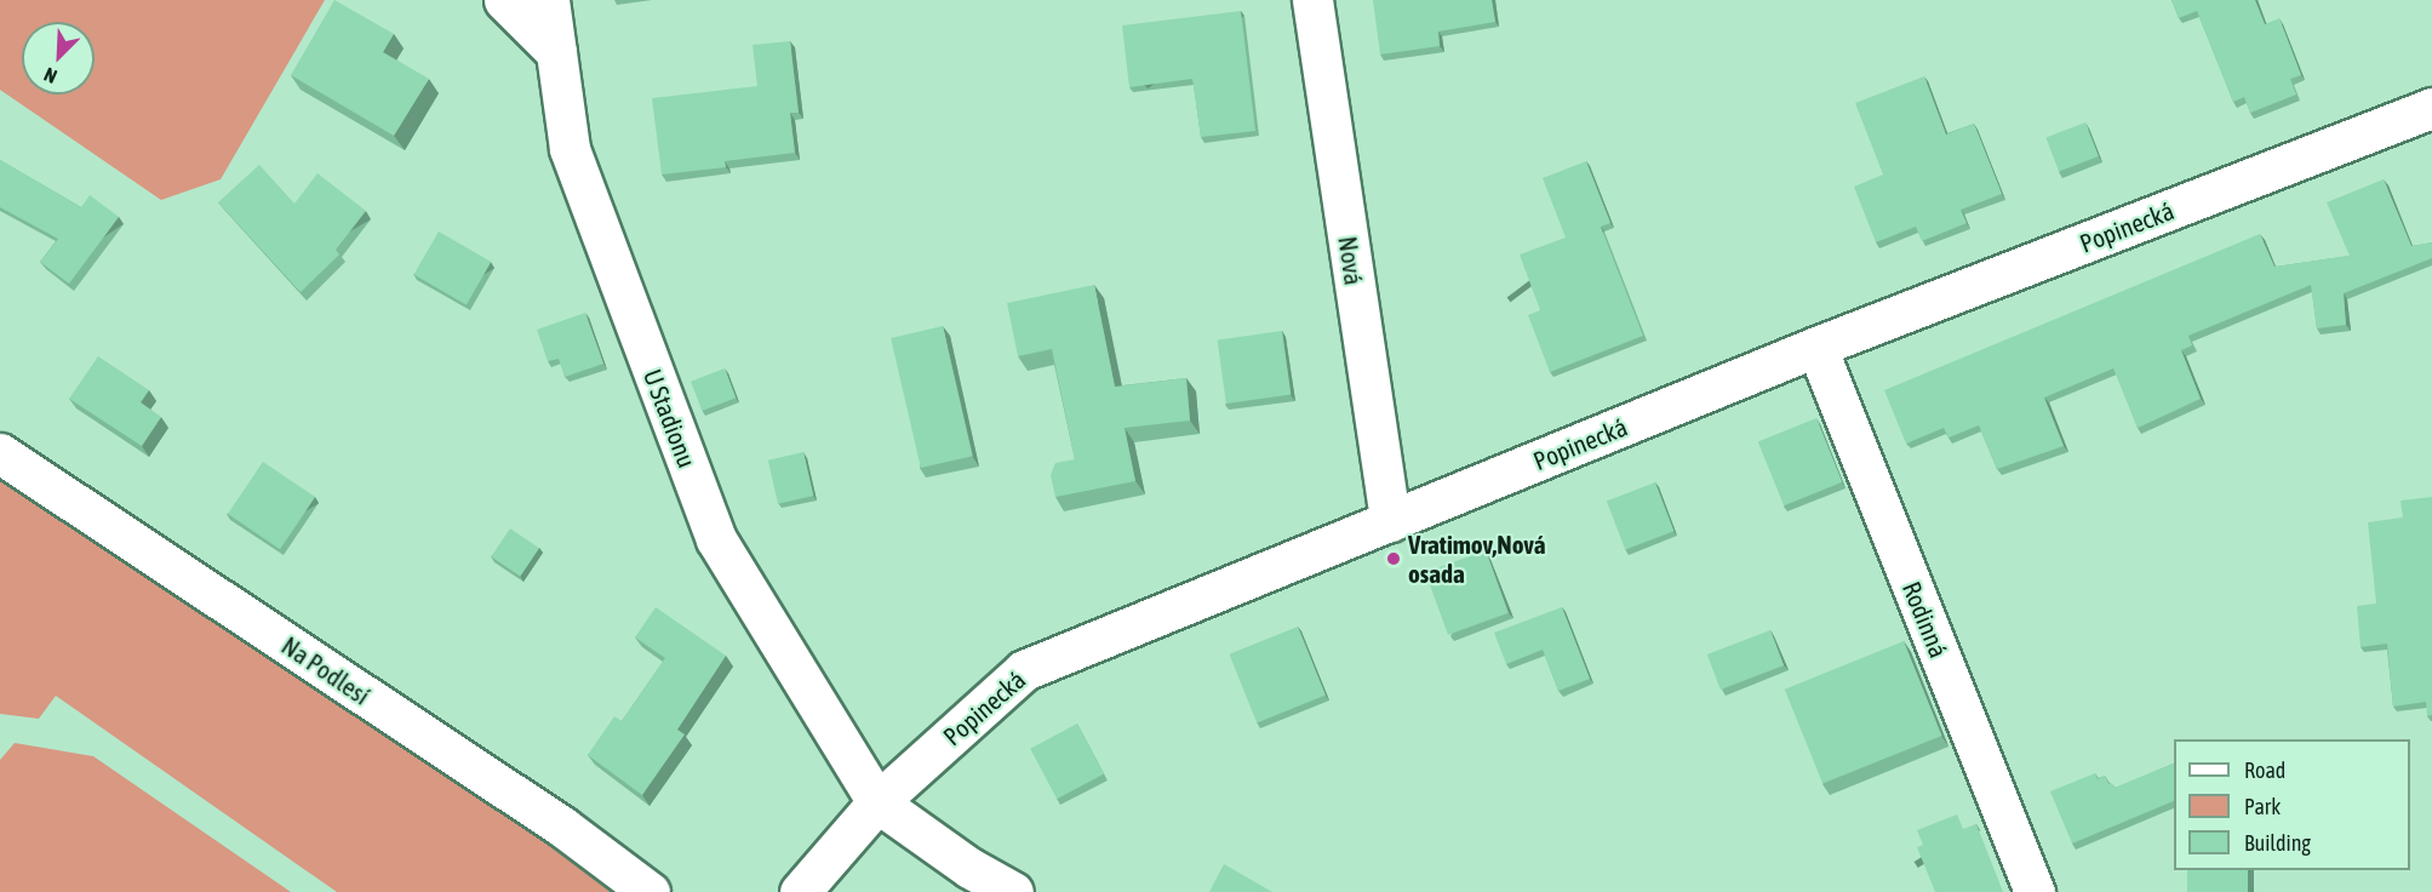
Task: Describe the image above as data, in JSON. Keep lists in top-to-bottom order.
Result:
{
  "streets": {
    "street": [
      "Popinecká",
      "Nová",
      "U Stadionu",
      "Rodinná",
      "Na Podlesí"
    ]
  },
  "crossings": [
    ["Popinecká", "Nová"],
    ["Popinecká", "U Stadionu"],
    ["Popinecká", "Rodinná"]
  ],
  "places": ["Vratimov,Nová osada"],
  "legend": ["Road", "Park", "Building"],
  "north": "bottom left"
}
